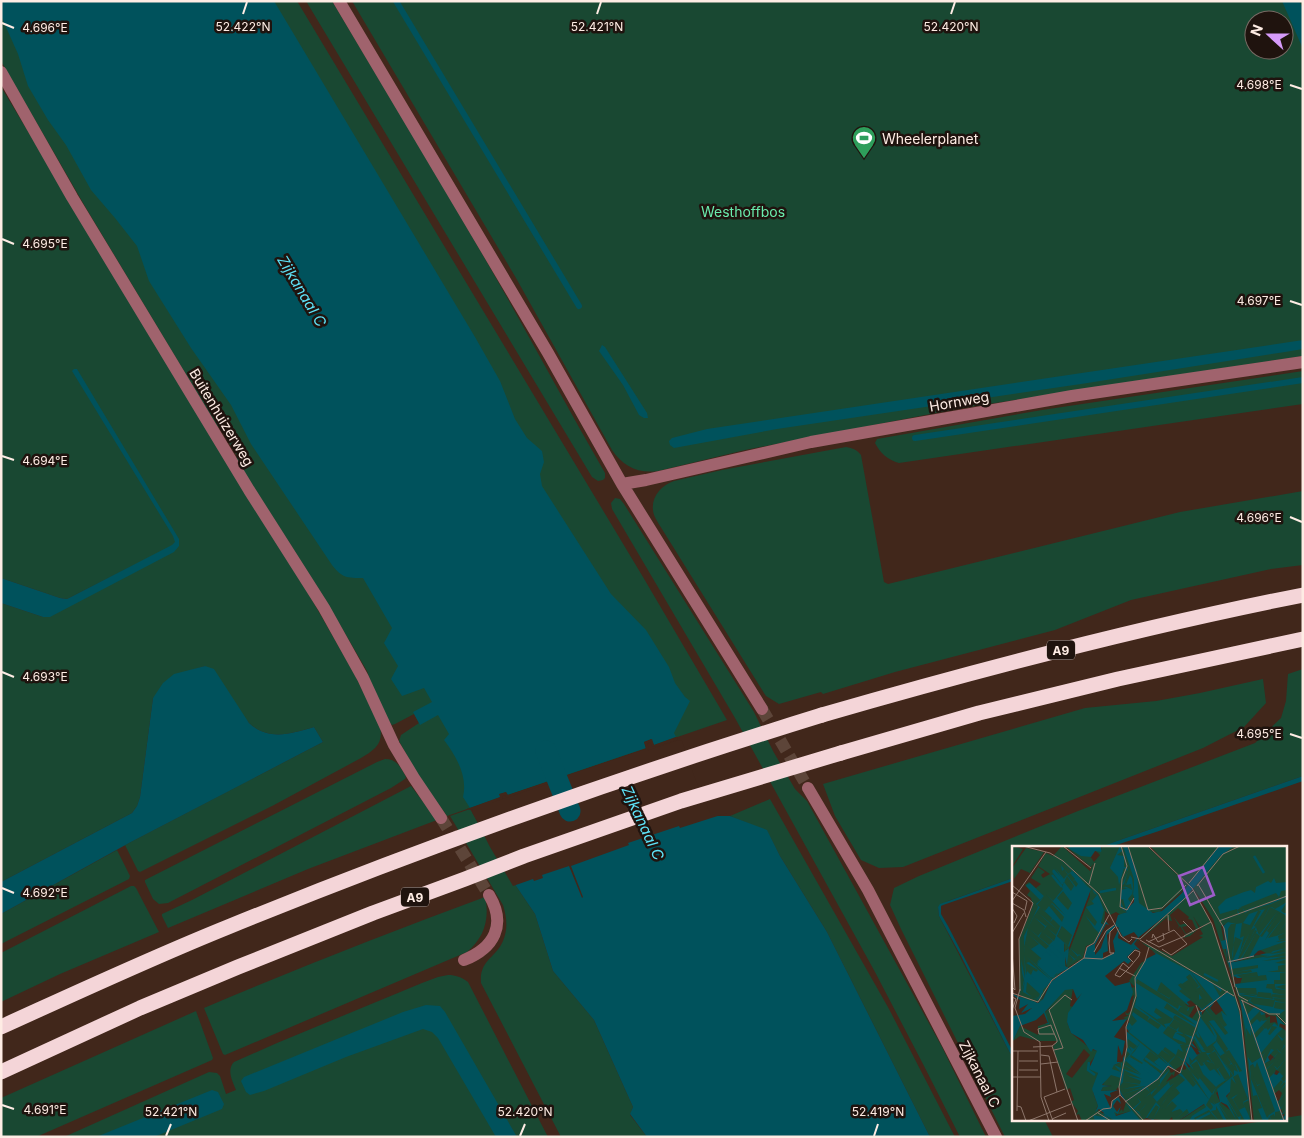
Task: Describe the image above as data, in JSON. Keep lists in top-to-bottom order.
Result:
{
  "streets": {
    "highway": ["A9"],
    "street": ["Hornweg", "Buitenhuizerweg", "Zijkanaal C"]
  },
  "water": ["Zijkanaal C"],
  "parks": ["Westhoffbos"],
  "places": {
    "sports": ["Wheelerplanet"]
  },
  "north": "left",
  "coordinates": [
    "52.422°N",
    "52.421°N",
    "52.420°N",
    "4.696°E",
    "4.698°E",
    "4.695°E",
    "4.697°E",
    "4.694°E",
    "4.693°E",
    "4.692°E",
    "4.691°E",
    "52.419°N"
  ]
}
